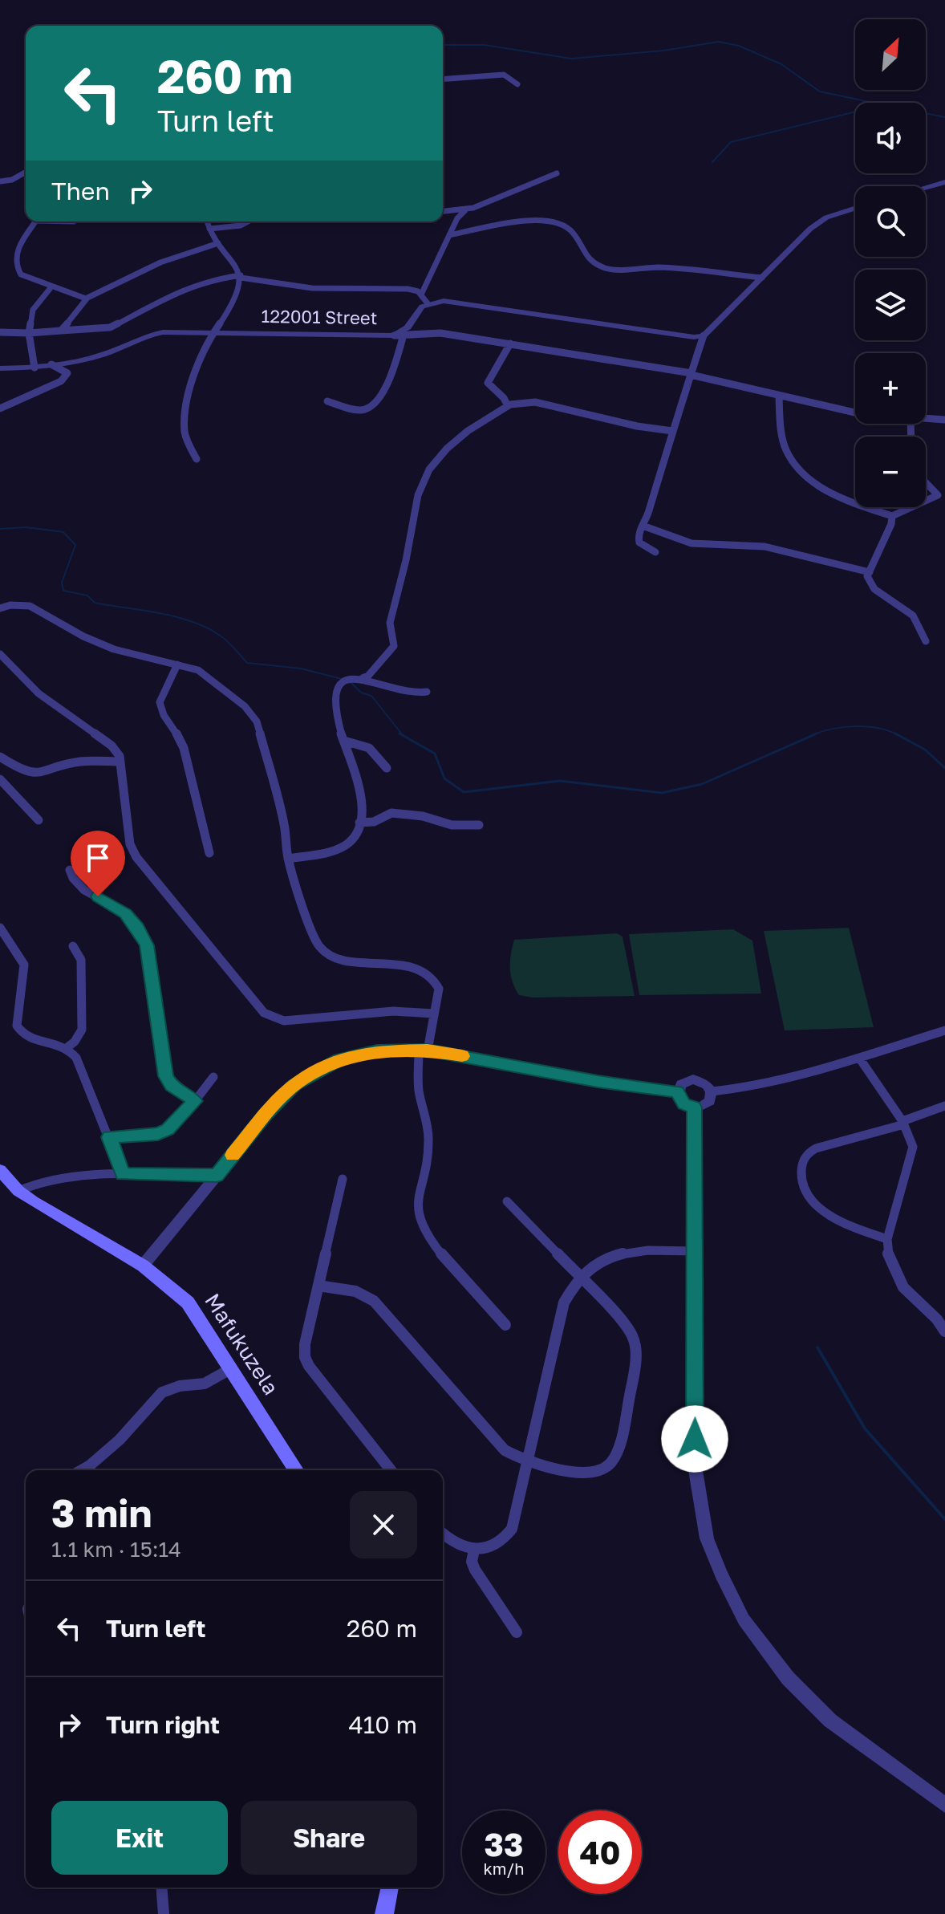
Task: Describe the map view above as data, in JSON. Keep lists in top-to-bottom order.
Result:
{
  "streets": {
    "main road": ["Mafukuzela"],
    "street": ["122001 Street"]
  },
  "north": "top right",
  "page": {
    "map_buttons": ["+", "−"],
    "turn": ["260 m", "Turn left"],
    "then": "Then",
    "heading": ["3 min", "1.1 km · 15:14"],
    "list": [
      {
        "name": "Turn left",
        "value": "260 m"
      },
      {
        "name": "Turn right",
        "value": "410 m"
      }
    ],
    "buttons": ["Exit", "Share"],
    "speed": "33 km/h",
    "limit": "40"
  }
}
